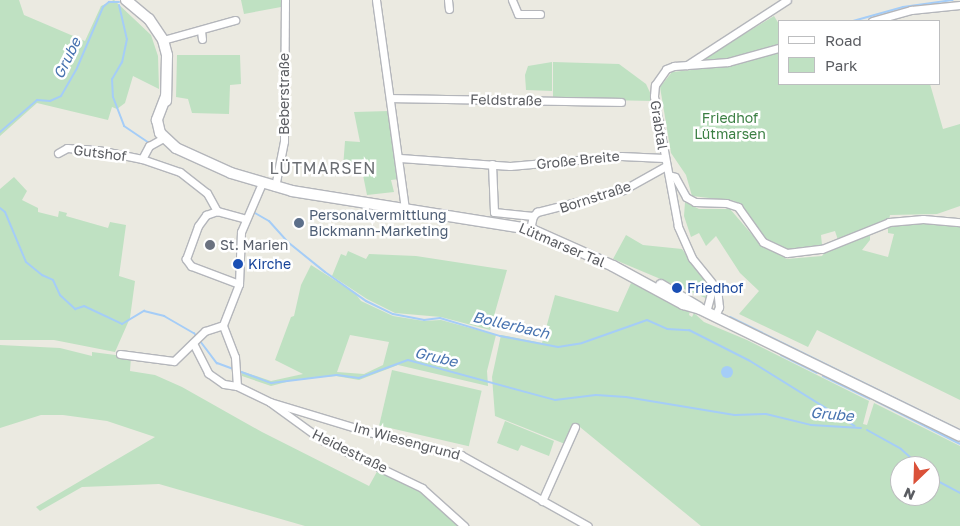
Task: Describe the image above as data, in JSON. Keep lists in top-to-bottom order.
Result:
{
  "streets": {
    "main road": ["Lütmarser Tal"],
    "street": [
      "Beberstraße",
      "Feldstraße",
      "Grabtal",
      "Gutshof",
      "Große Breite",
      "Bornstraße",
      "Im Wiesengrund",
      "Heidestraße"
    ]
  },
  "crossings": [
    ["Beberstraße", "Lütmarser Tal"],
    ["Grabtal", "Große Breite"],
    ["Grabtal", "Bornstraße"],
    ["Grabtal", "Lütmarser Tal"],
    ["Im Wiesengrund", "Heidestraße"]
  ],
  "districts": ["LÜTMARSEN"],
  "water": ["Grube", "Bollerbach"],
  "parks": ["Friedhof Lütmarsen"],
  "places": [
    "Personalvermittlung Bickmann-Marketing",
    "St. Marien",
    "Kirche",
    "Friedhof"
  ],
  "legend": ["Road", "Park"],
  "north": "bottom left"
}
